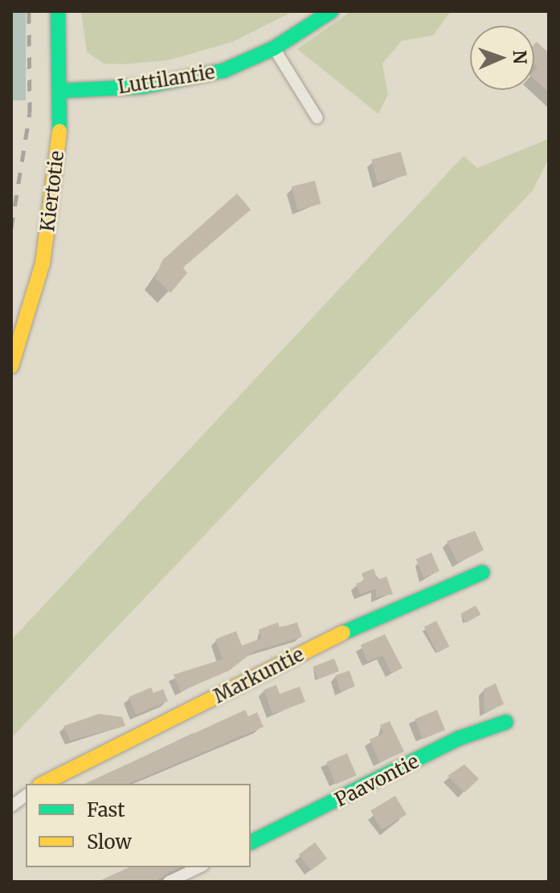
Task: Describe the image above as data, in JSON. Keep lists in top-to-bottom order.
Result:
{
  "streets": {
    "street": [
      "Luttilantie",
      "Kiertotie",
      "Markuntie",
      "Paavontie"
    ]
  },
  "crossings": [
    ["Luttilantie", "Kiertotie"]
  ],
  "legend": ["Fast", "Slow"],
  "north": "right"
}
